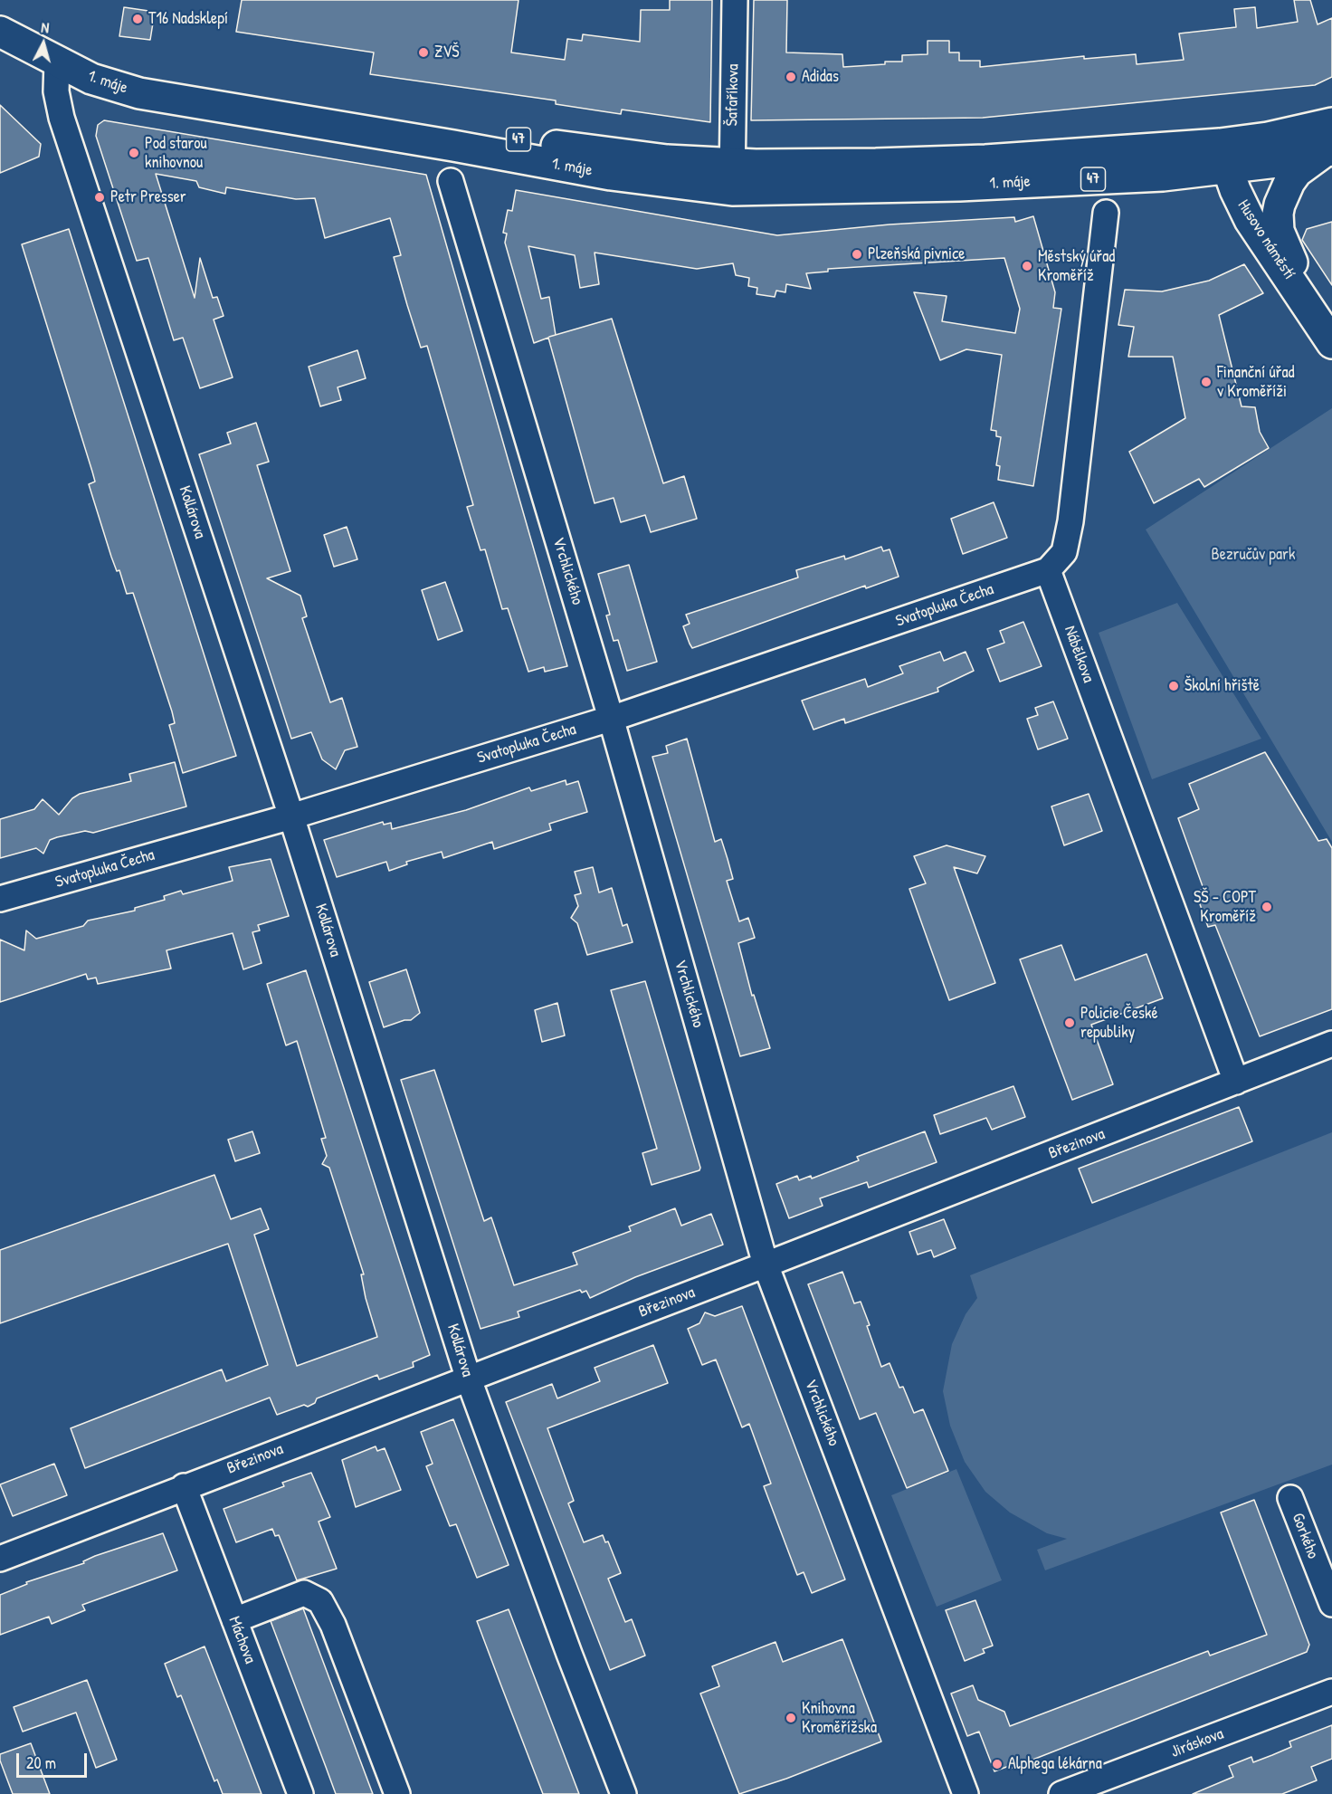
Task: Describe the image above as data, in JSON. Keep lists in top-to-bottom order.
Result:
{
  "streets": {
    "main road": ["1. máje", "47", "Husovo náměstí"],
    "street": [
      "Šafaříkova",
      "Kollárova",
      "Vrchlického",
      "Svatopluka Čecha",
      "Nábělkova",
      "Březinova",
      "Gorkého",
      "Máchova",
      "Jiráskova"
    ]
  },
  "crossings": [
    ["1. máje", "Šafaříkova"],
    ["1. máje", "47"],
    ["1. máje", "Husovo náměstí"],
    ["1. máje", "Kollárova"],
    ["47", "Husovo náměstí"],
    ["47", "Kollárova"],
    ["Kollárova", "Svatopluka Čecha"],
    ["Kollárova", "Březinova"],
    ["Vrchlického", "Svatopluka Čecha"],
    ["Vrchlického", "Březinova"],
    ["Svatopluka Čecha", "Nábělkova"],
    ["Nábělkova", "Březinova"],
    ["Březinova", "Máchova"]
  ],
  "parks": ["Bezručův park"],
  "places": [
    "T16 Nadsklepí",
    "ZVŠ",
    "Adidas",
    "Pod starou knihovnou",
    "Petr Presser",
    "Plzeňská pivnice",
    "Městský úřad Kroměříž",
    "Finanční úřad v Kroměříži",
    "Školní hřiště",
    "SŠ - COPT Kroměříž",
    "Policie České republiky",
    "Knihovna Kroměřížska",
    "Alphega lékárna"
  ],
  "scale_bar": "20 m",
  "north": "top"
}
